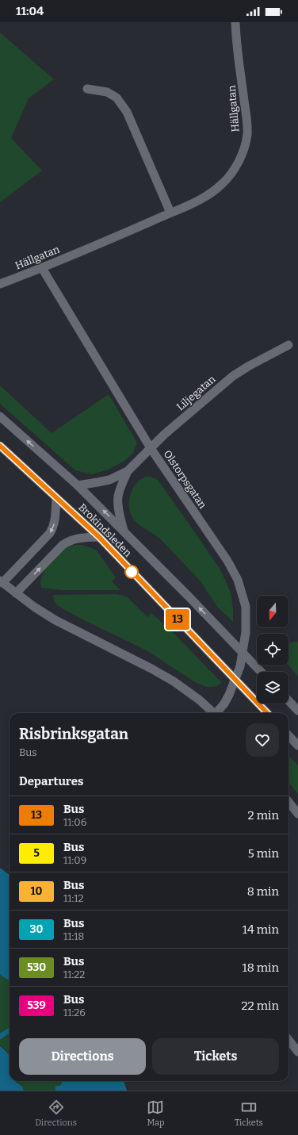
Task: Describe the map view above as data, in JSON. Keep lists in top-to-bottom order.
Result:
{
  "streets": {
    "street": [
      "Hällgatan",
      "Liljegatan",
      "Olstorpsgatan",
      "Brokindsleden"
    ]
  },
  "crossings": [
    ["Hällgatan", "Olstorpsgatan"],
    ["Liljegatan", "Olstorpsgatan"],
    ["Liljegatan", "Brokindsleden"]
  ],
  "lines": ["bus line 13"],
  "north": "bottom",
  "page": {
    "status": "11:04",
    "on_map": "13",
    "heading": [
      ["Risbrinksgatan", "Bus"],
      "Departures"
    ],
    "list": [
      {
        "mark": "13",
        "name": "Bus",
        "note": "11:06",
        "value": "2 min"
      },
      {
        "mark": "5",
        "name": "Bus",
        "note": "11:09",
        "value": "5 min"
      },
      {
        "mark": "10",
        "name": "Bus",
        "note": "11:12",
        "value": "8 min"
      },
      {
        "mark": "30",
        "name": "Bus",
        "note": "11:18",
        "value": "14 min"
      },
      {
        "mark": "530",
        "name": "Bus",
        "note": "11:22",
        "value": "18 min"
      },
      {
        "mark": "539",
        "name": "Bus",
        "note": "11:26",
        "value": "22 min"
      }
    ],
    "buttons": ["Directions", "Tickets"],
    "tabs": ["Directions", "Map", "Tickets"]
  }
}
